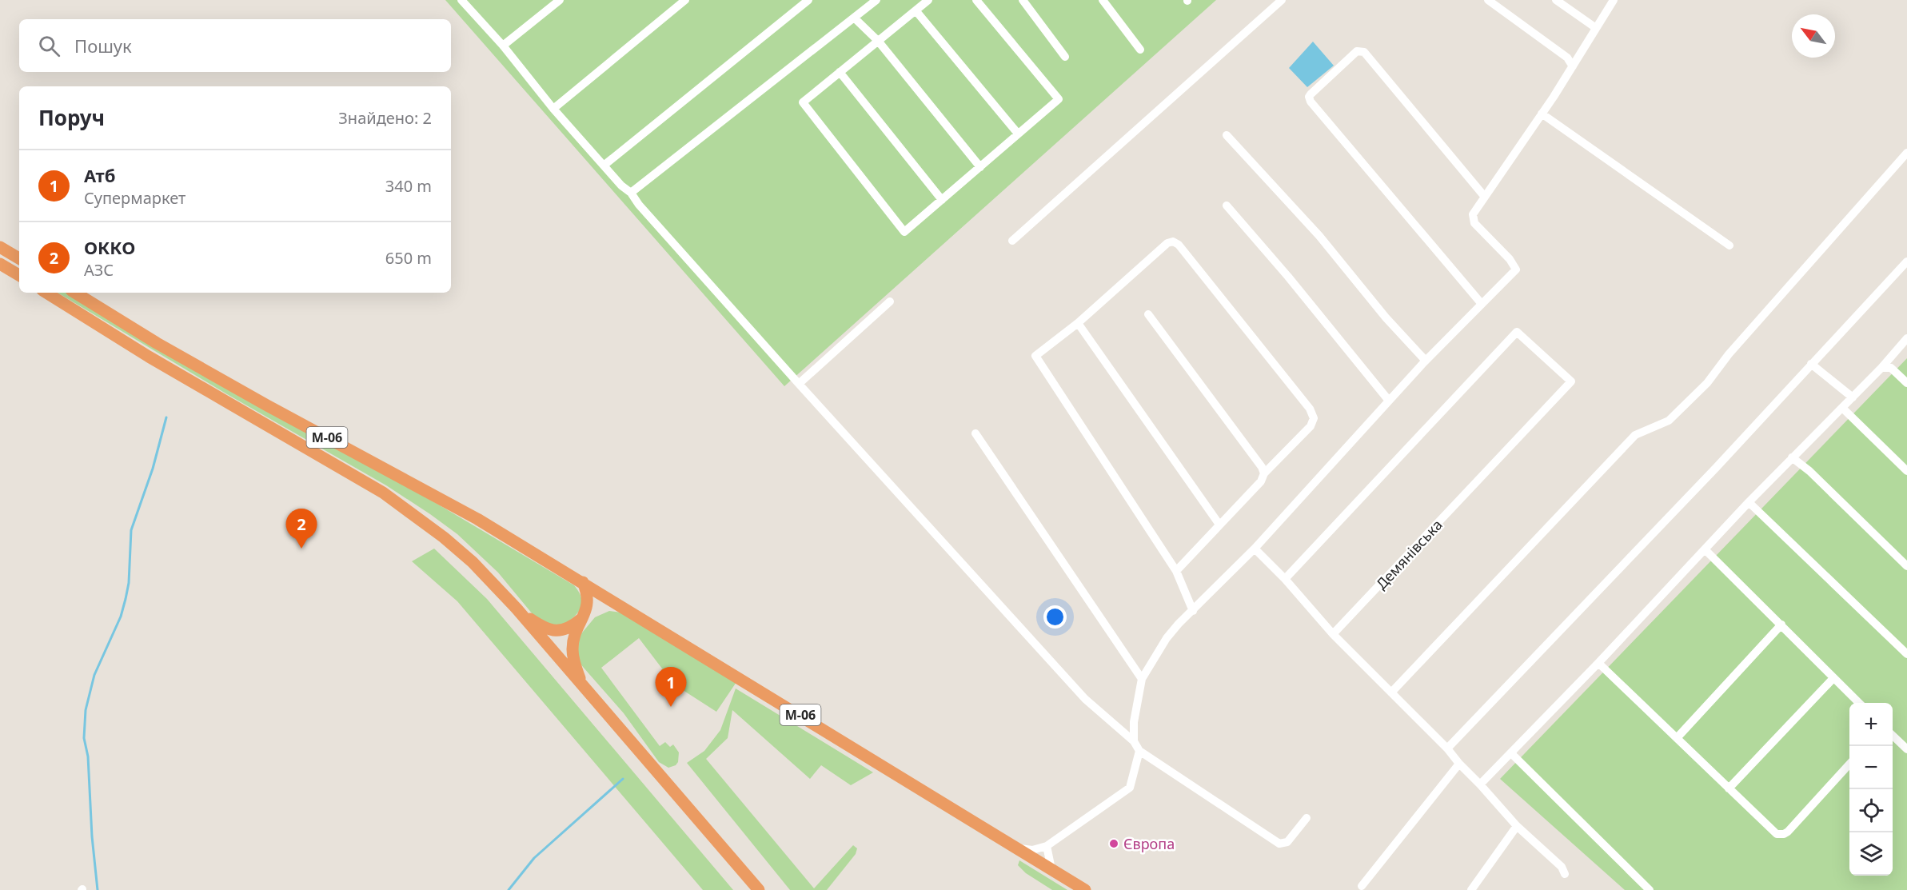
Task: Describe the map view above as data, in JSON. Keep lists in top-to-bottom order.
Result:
{
  "streets": {
    "highway": ["М-06"],
    "street": ["Демянівська"]
  },
  "places": ["Європа"],
  "north": "top left",
  "page": {
    "search": "Пошук",
    "heading": ["Поруч", "Знайдено: 2"],
    "list": [
      {
        "mark": "1",
        "name": "Атб",
        "note": "Супермаркет",
        "value": "340 m"
      },
      {
        "mark": "2",
        "name": "ОККО",
        "note": "АЗС",
        "value": "650 m"
      }
    ],
    "pins": ["2", "1"],
    "map_buttons": ["+", "−"]
  }
}
